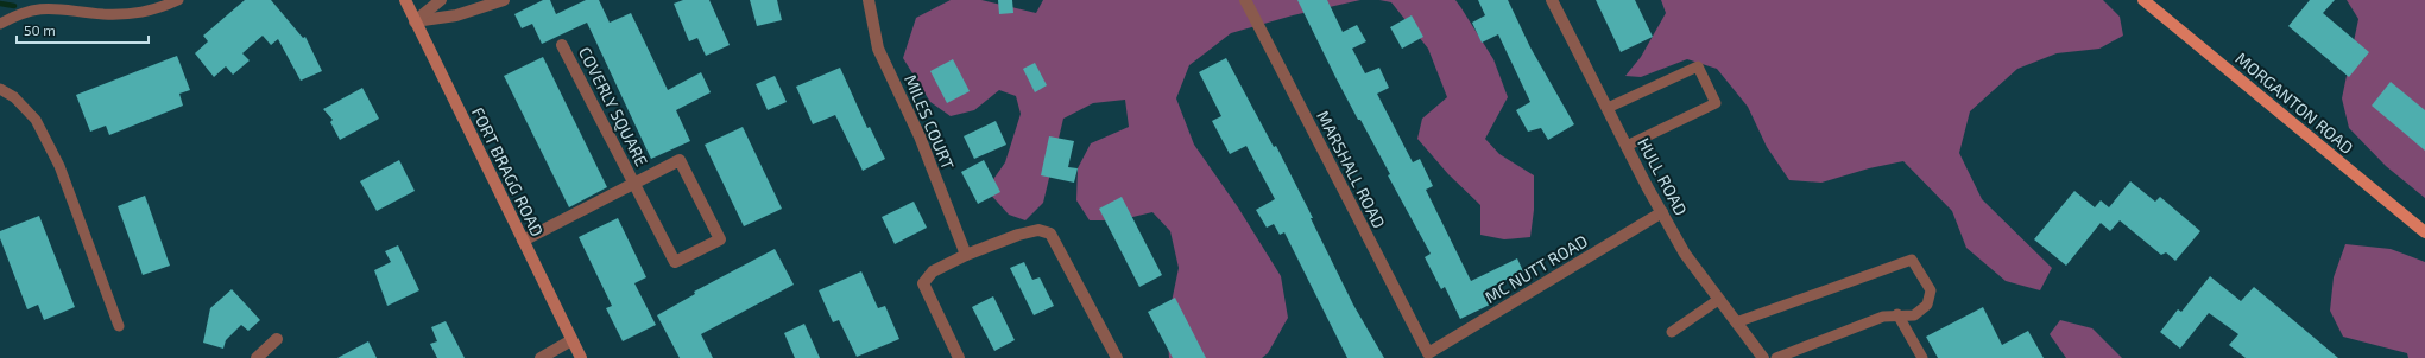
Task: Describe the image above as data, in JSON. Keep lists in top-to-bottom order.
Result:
{
  "streets": {
    "main road": ["MORGANTON ROAD", "FORT BRAGG ROAD"],
    "street": [
      "COVERLY SQUARE",
      "MILES COURT",
      "MARSHALL ROAD",
      "HULL ROAD",
      "MC NUTT ROAD"
    ]
  },
  "crossings": [
    ["COVERLY SQUARE", "FORT BRAGG ROAD"],
    ["MARSHALL ROAD", "MC NUTT ROAD"],
    ["HULL ROAD", "MC NUTT ROAD"]
  ],
  "scale_bar": "50 m"
}
